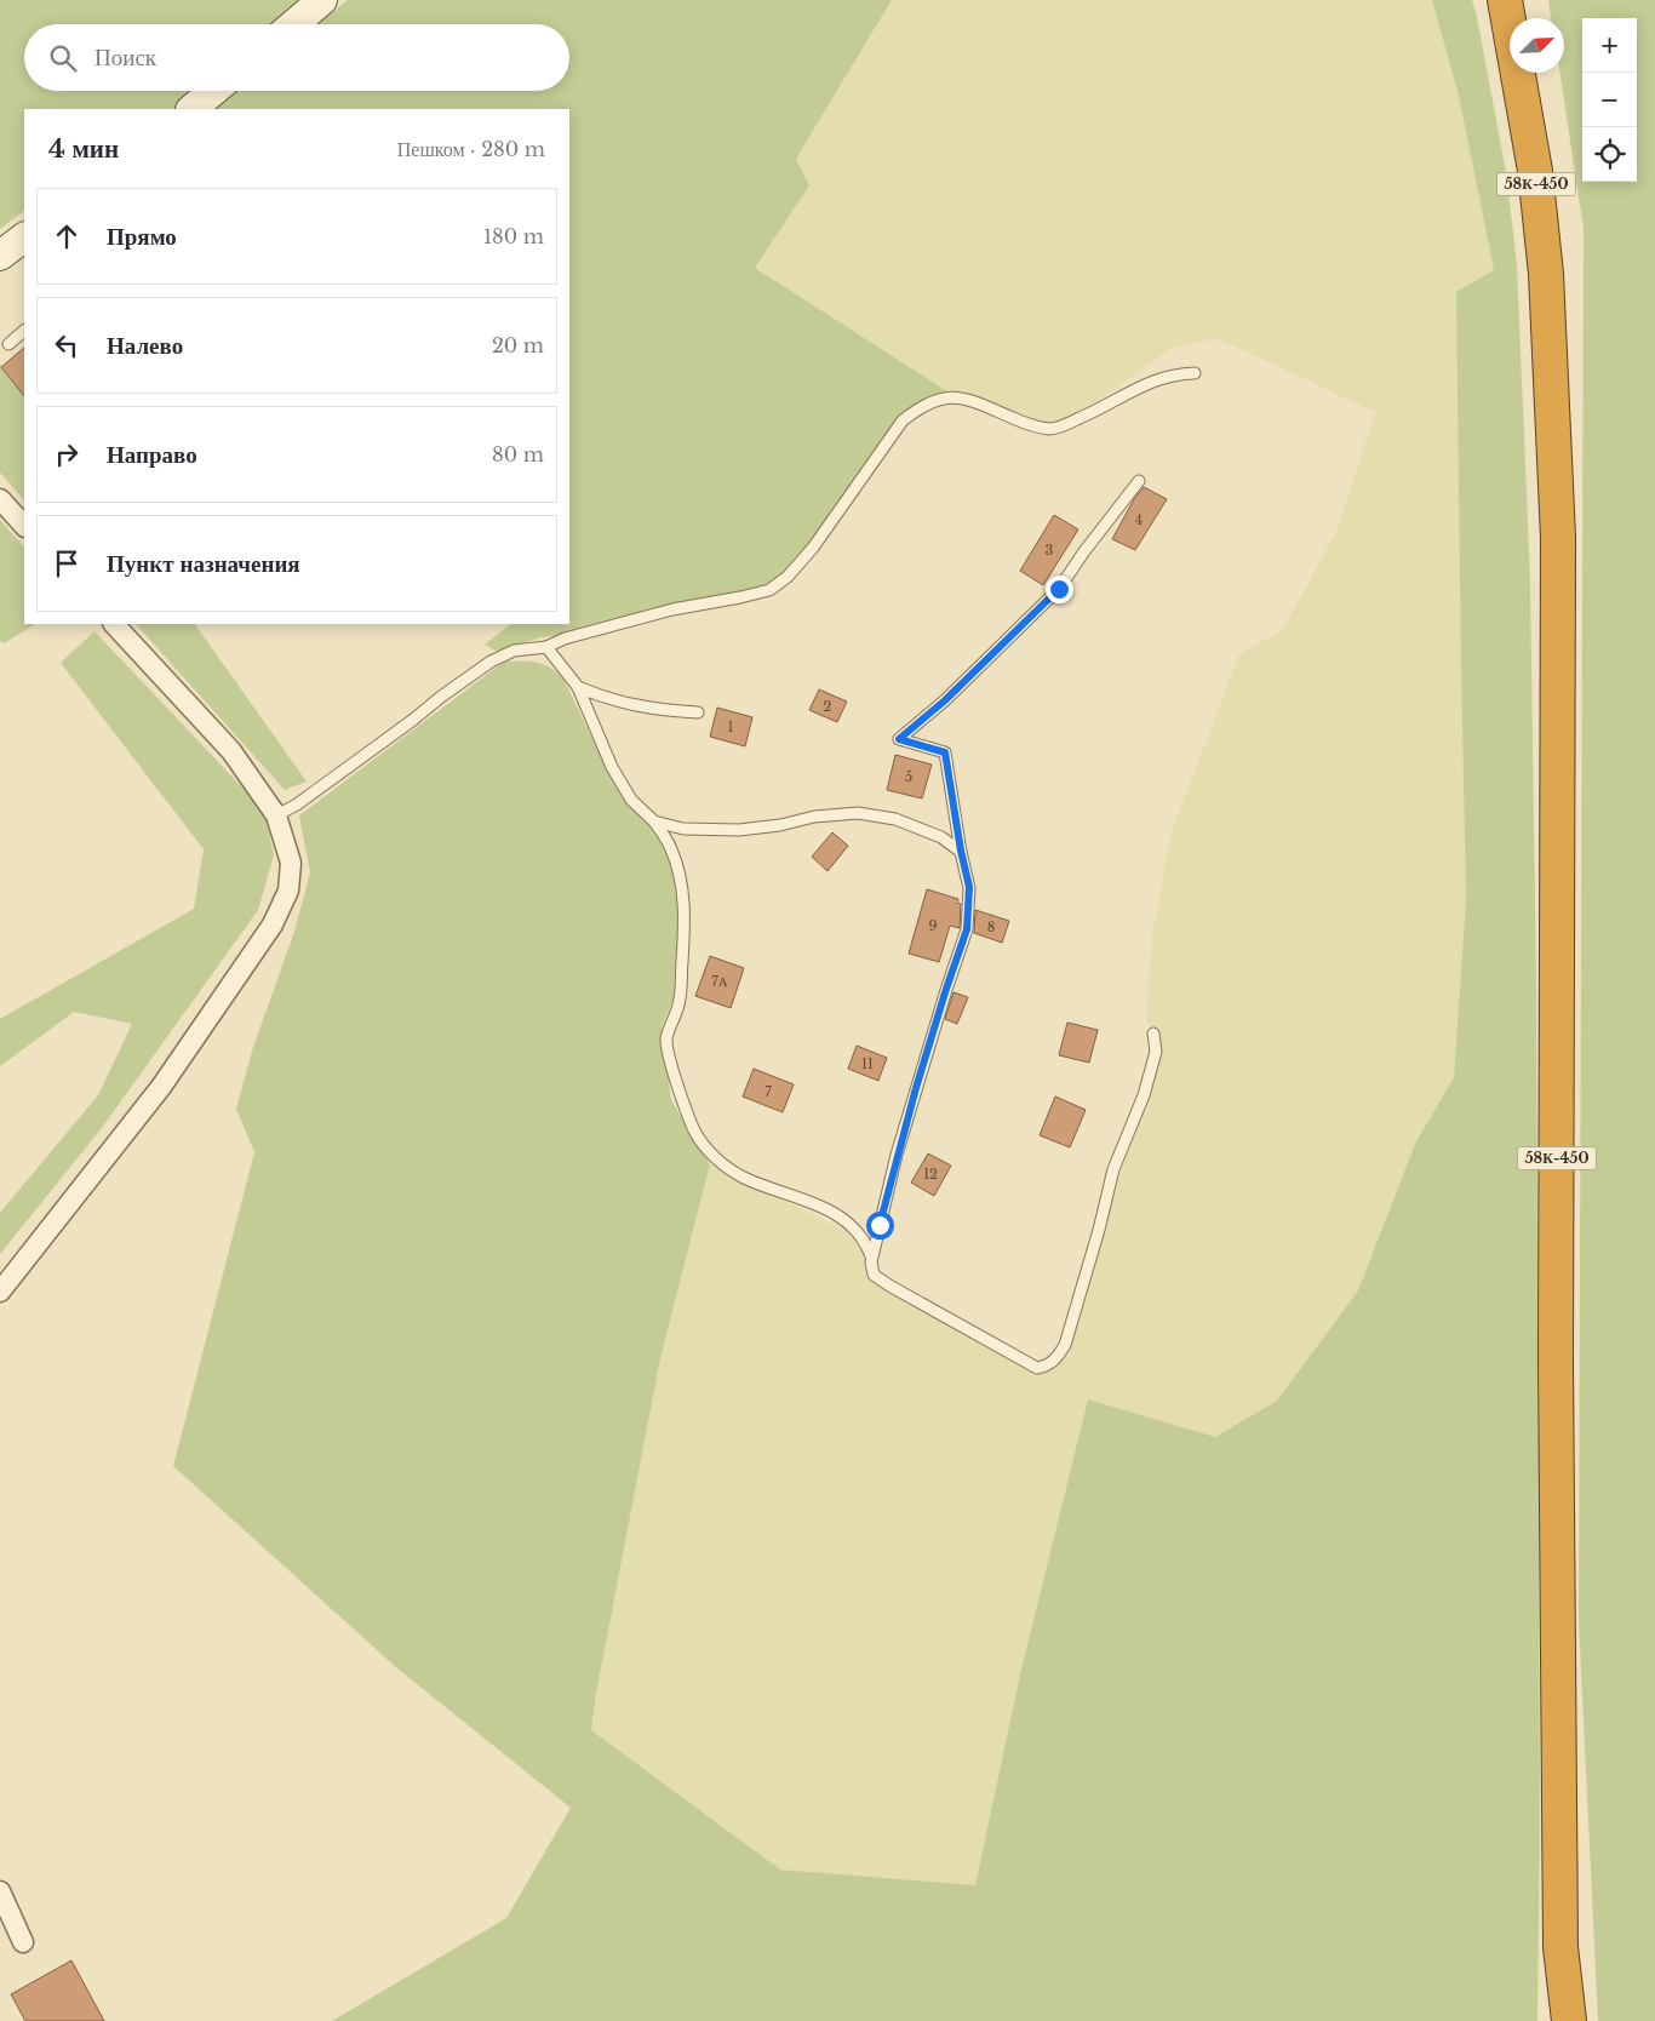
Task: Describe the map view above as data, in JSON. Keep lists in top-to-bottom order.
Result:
{
  "streets": {
    "highway": ["58К-450"]
  },
  "house_numbers": [
    "4",
    "3",
    "2",
    "1",
    "5",
    "9",
    "8",
    "7А",
    "11",
    "7",
    "12"
  ],
  "north": "top right",
  "page": {
    "map_buttons": ["+", "−"],
    "search": "Поиск",
    "heading": ["4 мин", "Пешком · 280 m"],
    "list": [
      ["Прямо", "180 m"],
      ["Налево", "20 m"],
      ["Направо", "80 m"],
      "Пункт назначения"
    ]
  }
}
